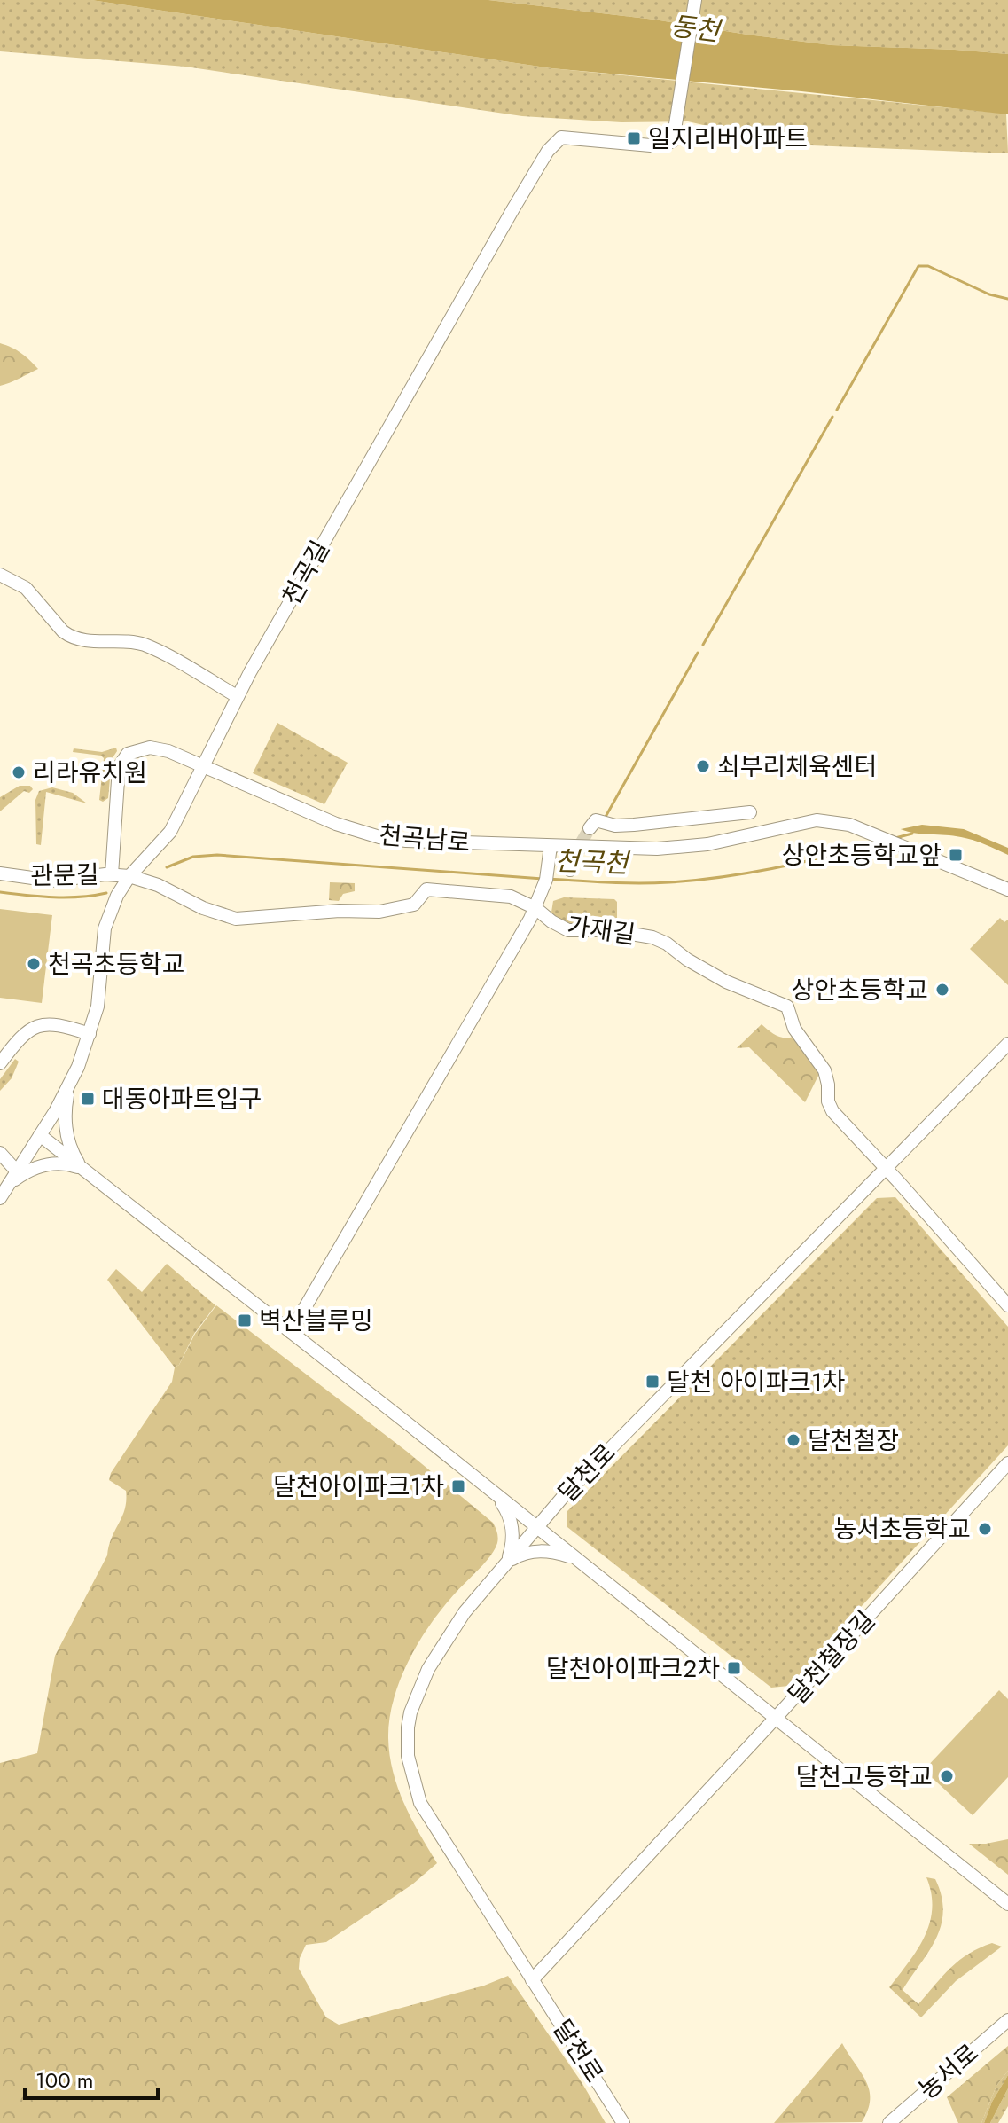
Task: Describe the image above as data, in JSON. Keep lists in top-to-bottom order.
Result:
{
  "streets": {
    "street": [
      "천곡길",
      "천곡남로",
      "관문길",
      "가재길",
      "달천로",
      "달천철장길",
      "농서로"
    ]
  },
  "crossings": [
    ["천곡길", "천곡남로"],
    ["천곡길", "관문길"],
    ["천곡길", "가재길"],
    ["천곡남로", "관문길"],
    ["관문길", "가재길"],
    ["가재길", "달천로"],
    ["달천로", "달천철장길"]
  ],
  "water": ["동천", "천곡천"],
  "places": {
    "transit": [
      "일지리버아파트",
      "상안초등학교앞",
      "대동아파트입구",
      "벽산블루밍",
      "달천 아이파크1차",
      "달천아이파크1차",
      "달천아이파크2차"
    ],
    "other": [
      "쇠부리체육센터",
      "리라유치원",
      "천곡초등학교",
      "상안초등학교",
      "달천철장",
      "농서초등학교",
      "달천고등학교"
    ]
  },
  "scale_bar": "100 m"
}
